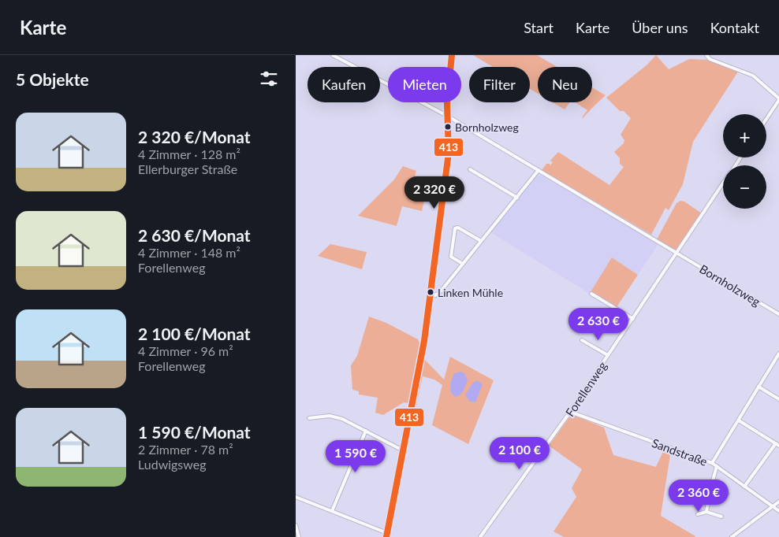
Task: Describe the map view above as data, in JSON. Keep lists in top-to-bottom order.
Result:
{
  "streets": {
    "street": ["Bornholzweg", "Forellenweg", "Sandstraße"]
  },
  "crossings": [
    ["Bornholzweg", "Forellenweg"],
    ["Forellenweg", "Sandstraße"]
  ],
  "places": ["Bornholzweg", "Linken Mühle"],
  "lines": ["transit line 413"],
  "page": {
    "header": "Karte",
    "nav": [
      "Start",
      "Karte",
      "Über uns",
      "Kontakt"
    ],
    "heading": "5 Objekte",
    "chip": [
      "Kaufen",
      "Mieten",
      "Filter",
      "Neu"
    ],
    "list": [
      {
        "name": "2 320 €/Monat",
        "note": "4 Zimmer · 128 m² · Ellerburger Straße"
      },
      {
        "name": "2 630 €/Monat",
        "note": "4 Zimmer · 148 m² · Forellenweg"
      },
      {
        "name": "2 100 €/Monat",
        "note": "4 Zimmer · 96 m² · Forellenweg"
      },
      {
        "name": "1 590 €/Monat",
        "note": "2 Zimmer · 78 m² · Ludwigsweg"
      }
    ],
    "map_buttons": ["+", "−"],
    "price": [
      "2 320 €",
      "2 630 €",
      "2 100 €",
      "1 590 €",
      "2 360 €"
    ]
  }
}
